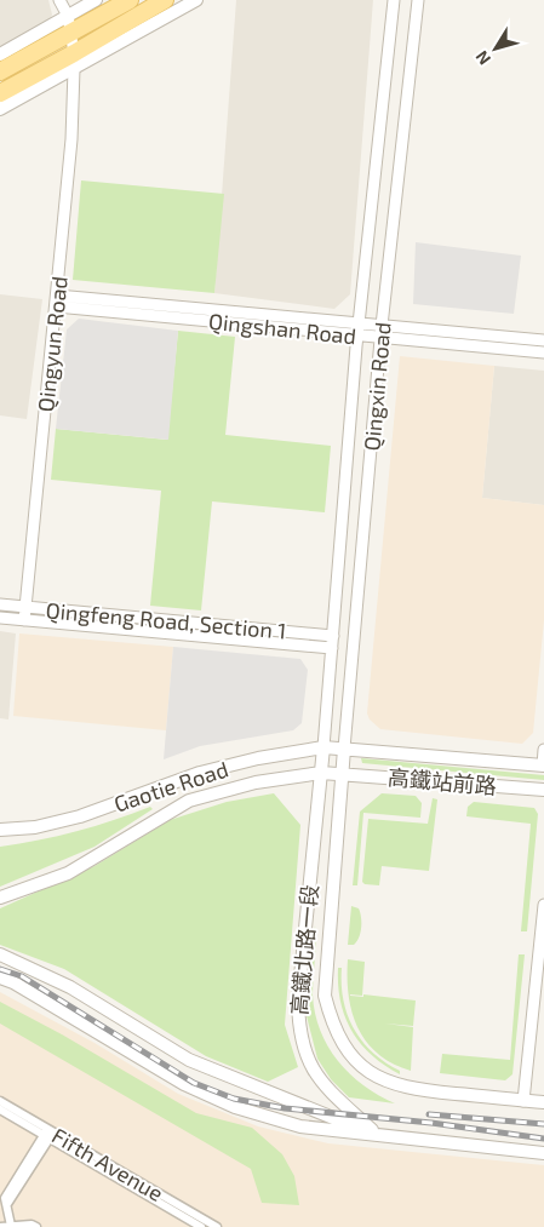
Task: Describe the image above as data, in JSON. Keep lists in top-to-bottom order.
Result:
{
  "streets": {
    "street": [
      "Qingshan Road",
      "Qingyun Road",
      "Qingxin Road",
      "Qingfeng Road, Section 1",
      "高鐵站前路",
      "Gaotie Road",
      "高鐵北路一段",
      "Fifth Avenue"
    ]
  },
  "crossings": [
    ["Qingshan Road", "Qingyun Road"],
    ["Qingshan Road", "Qingxin Road"],
    ["Qingyun Road", "Qingfeng Road, Section 1"],
    ["Qingxin Road", "Qingfeng Road, Section 1"],
    ["Qingxin Road", "高鐵站前路"],
    ["Qingxin Road", "Gaotie Road"],
    ["Qingxin Road", "高鐵北路一段"],
    ["高鐵站前路", "Gaotie Road"],
    ["高鐵站前路", "高鐵北路一段"],
    ["Gaotie Road", "高鐵北路一段"]
  ],
  "north": "bottom left"
}
